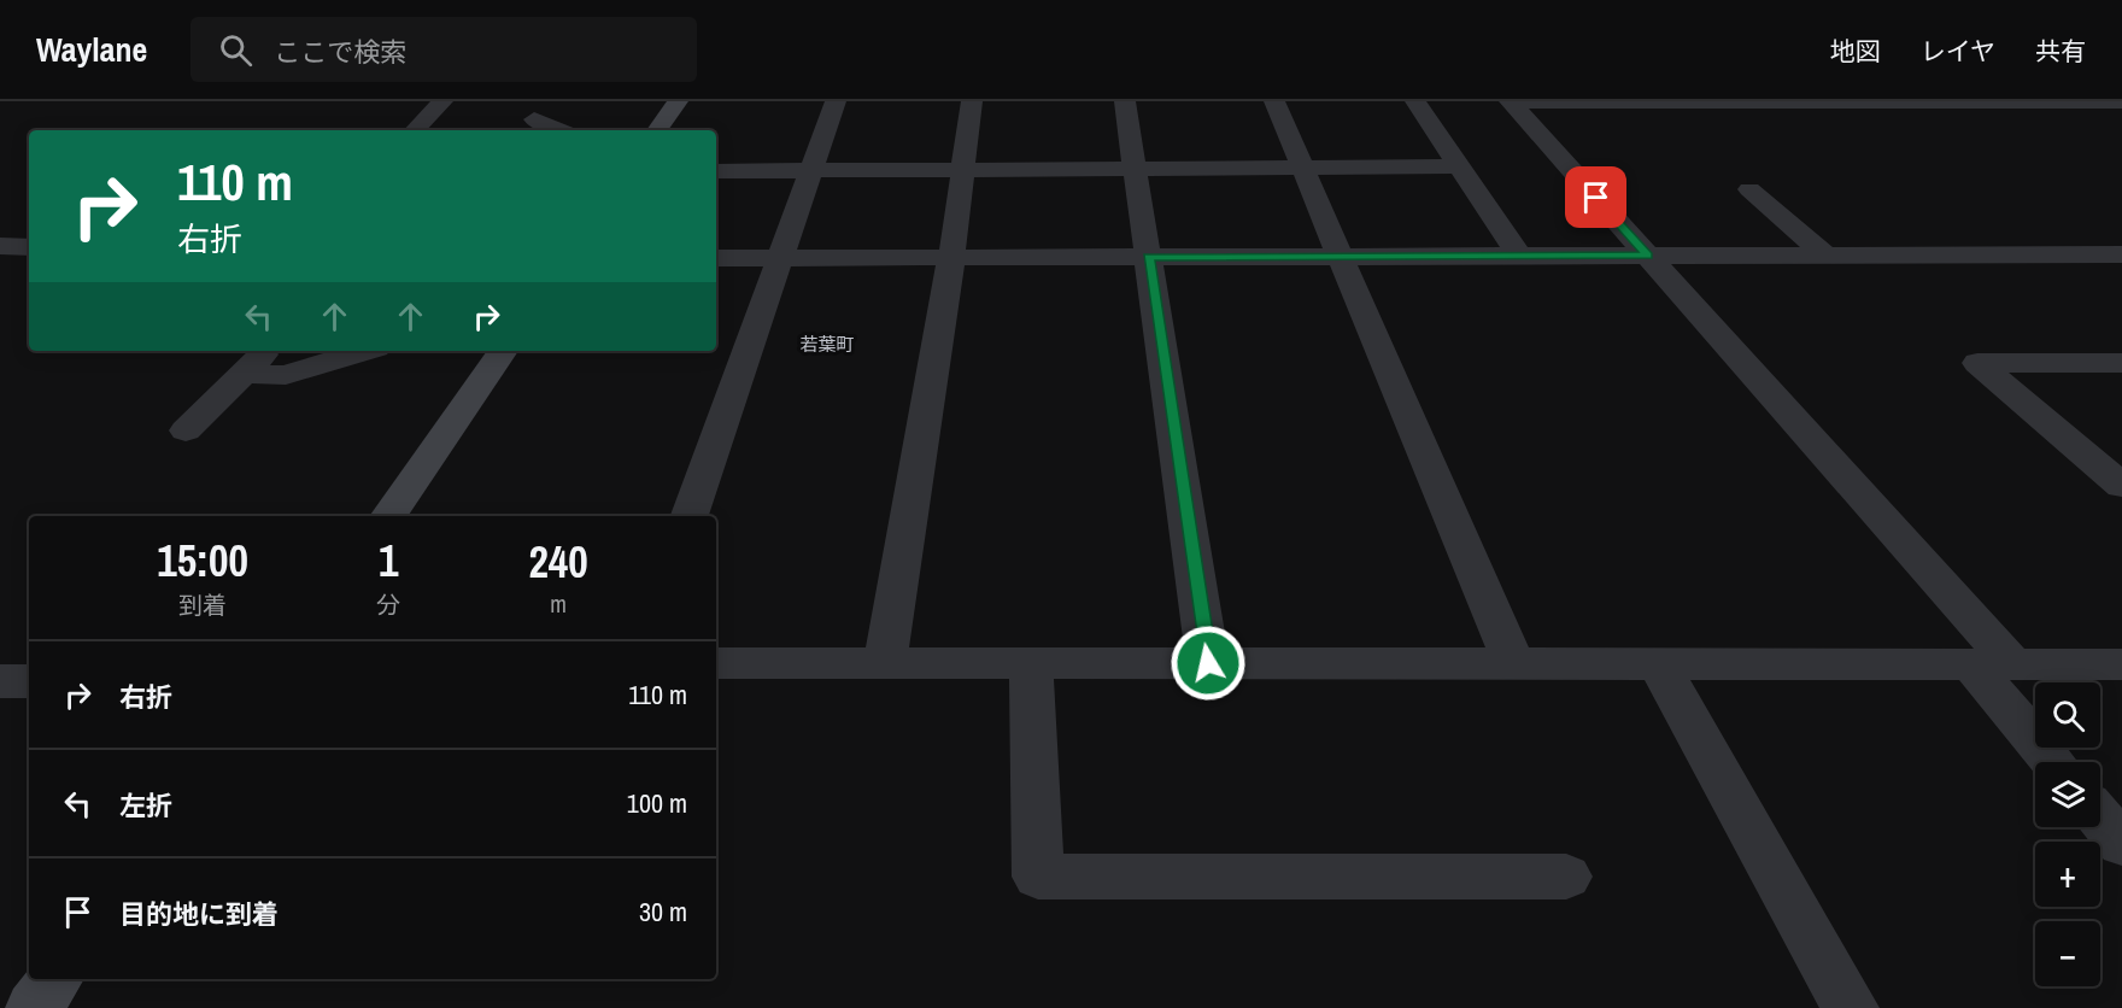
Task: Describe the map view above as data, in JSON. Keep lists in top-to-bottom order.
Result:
{
  "districts": ["若葉町"],
  "page": {
    "header": "Waylane",
    "search": "ここで検索",
    "nav": ["地図", "レイヤ", "共有"],
    "turn": ["110 m", "右折"],
    "eta": [
      "15:00",
      "到着",
      "1",
      "分",
      "240",
      "m"
    ],
    "list": [
      {
        "name": "右折",
        "value": "110 m"
      },
      {
        "name": "左折",
        "value": "100 m"
      },
      {
        "name": "目的地に到着",
        "value": "30 m"
      }
    ],
    "map_buttons": ["+", "−"]
  }
}
